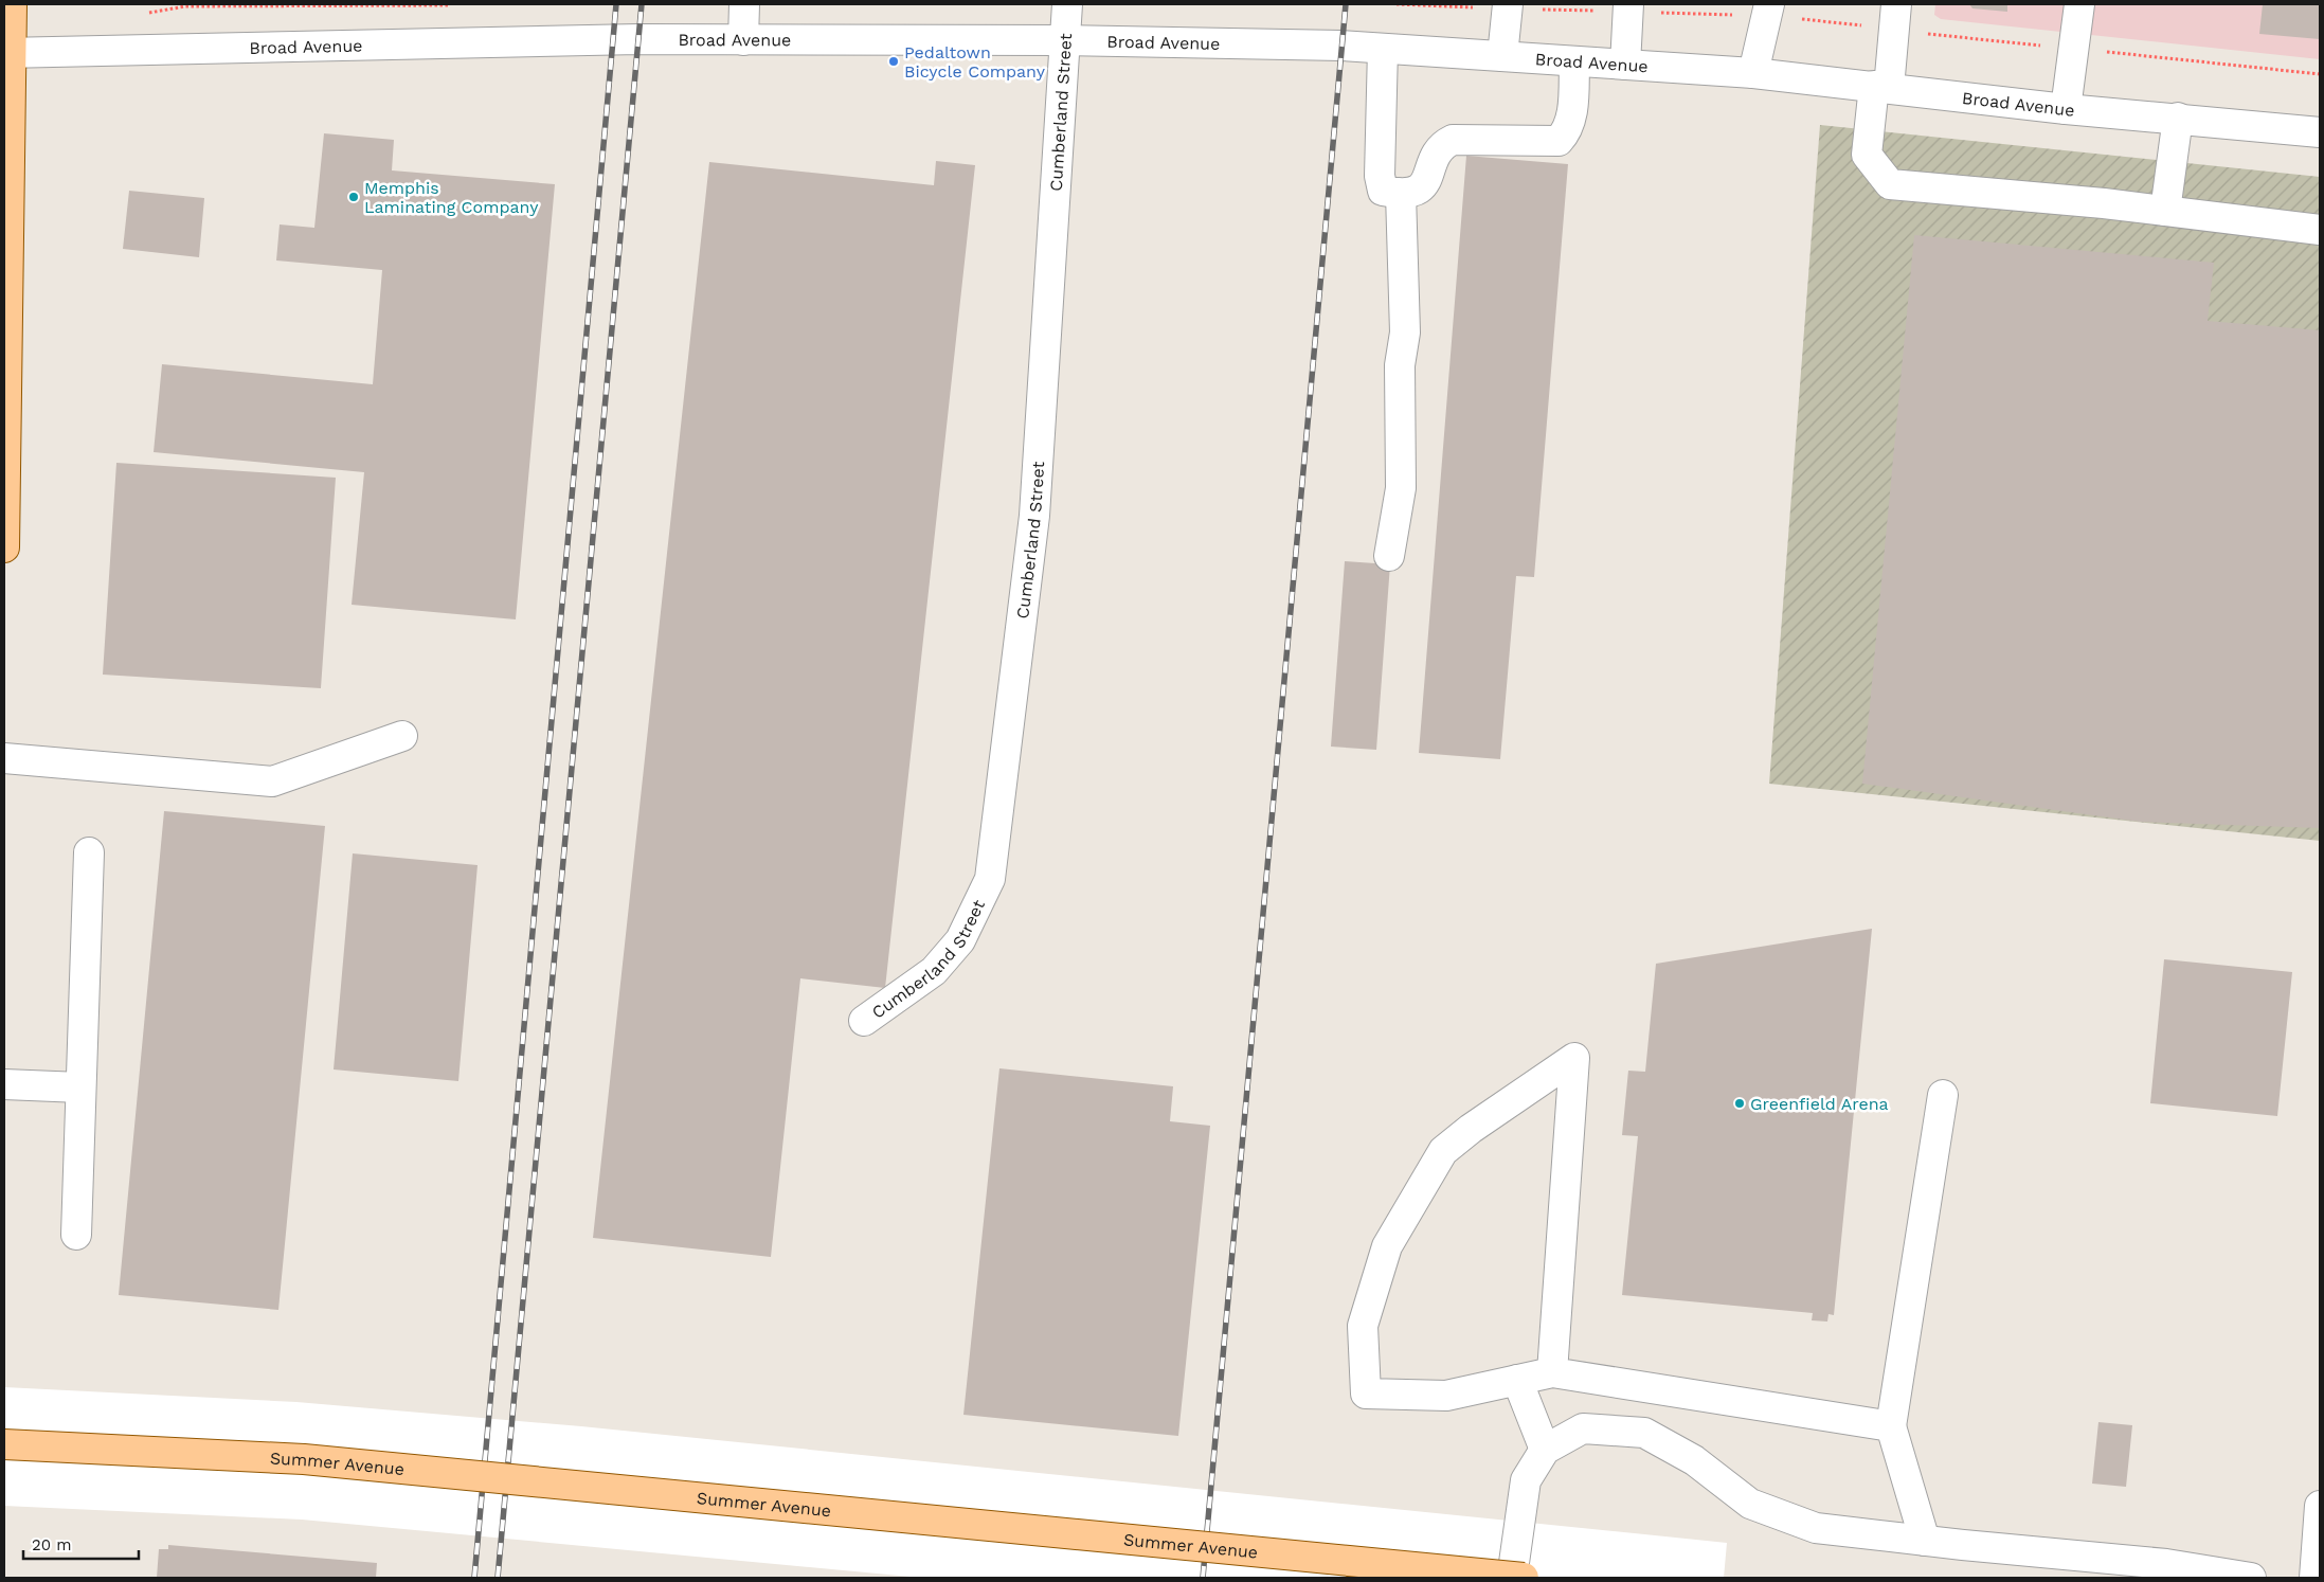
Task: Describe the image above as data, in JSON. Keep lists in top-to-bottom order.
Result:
{
  "streets": {
    "main road": ["Summer Avenue"],
    "street": ["Broad Avenue", "Cumberland Street"]
  },
  "crossings": [
    ["Broad Avenue", "Cumberland Street"]
  ],
  "places": ["Pedaltown Bicycle Company", "Memphis Laminating Company", "Greenfield Arena"],
  "scale_bar": "20 m"
}
